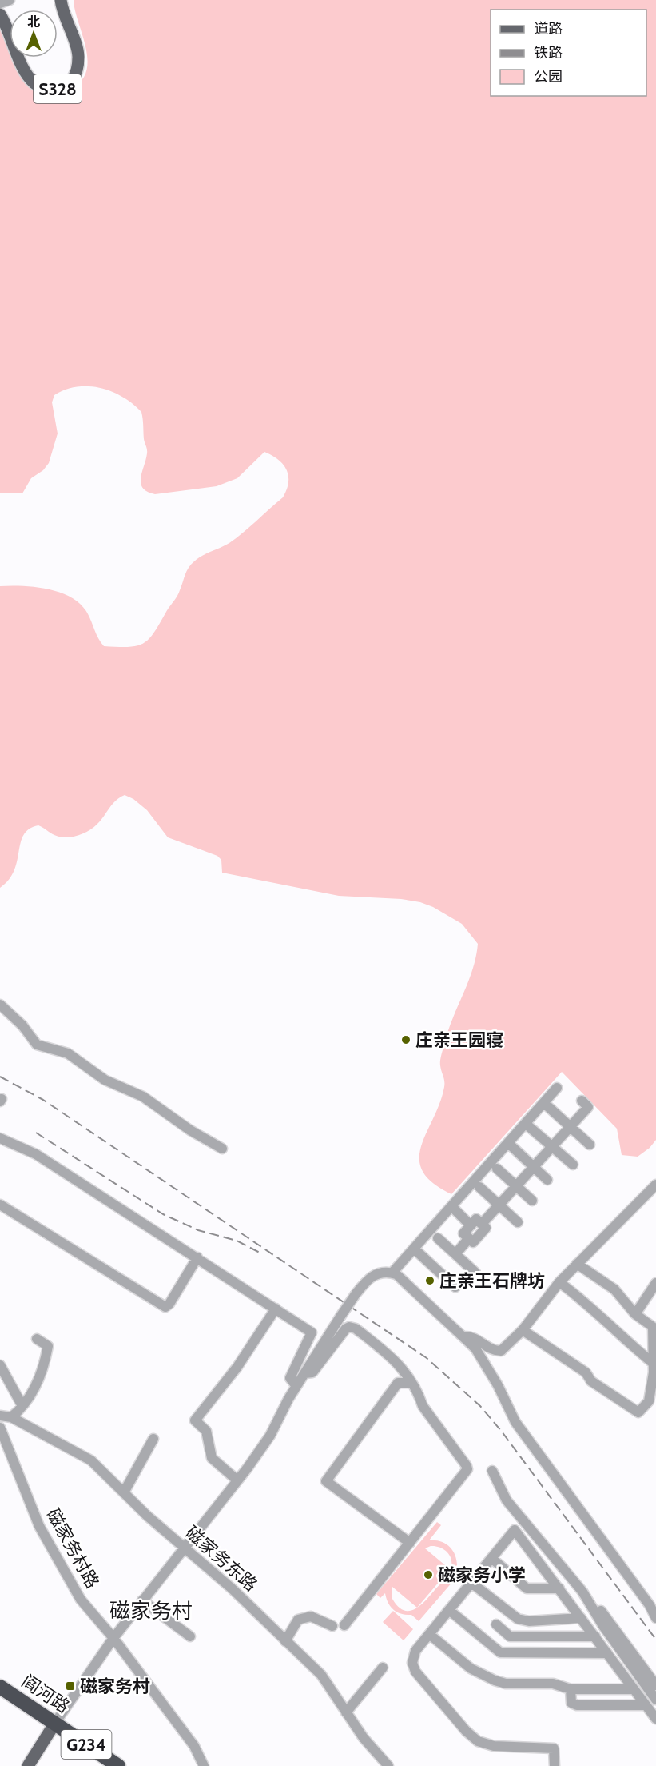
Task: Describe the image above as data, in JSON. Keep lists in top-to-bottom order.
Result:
{
  "streets": {
    "highway": ["阎河路", "G234"],
    "main road": ["S328"],
    "street": ["磁家务村路", "磁家务东路"]
  },
  "districts": ["磁家务村"],
  "places": {
    "other": ["庄亲王园寝", "庄亲王石牌坊", "磁家务小学"],
    "transit": ["磁家务村"]
  },
  "legend": ["道路", "铁路", "公园"],
  "north": "top"
}
